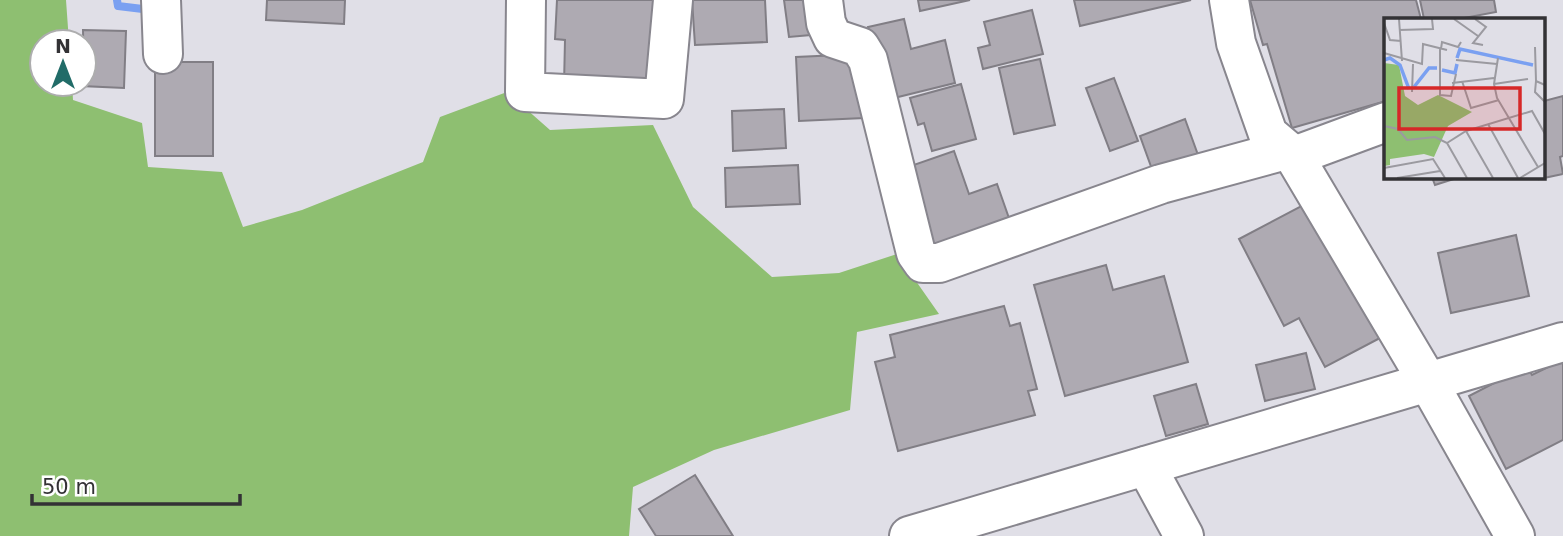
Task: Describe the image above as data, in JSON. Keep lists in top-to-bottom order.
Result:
{
  "scale_bar": "50 m",
  "north": "top"
}
